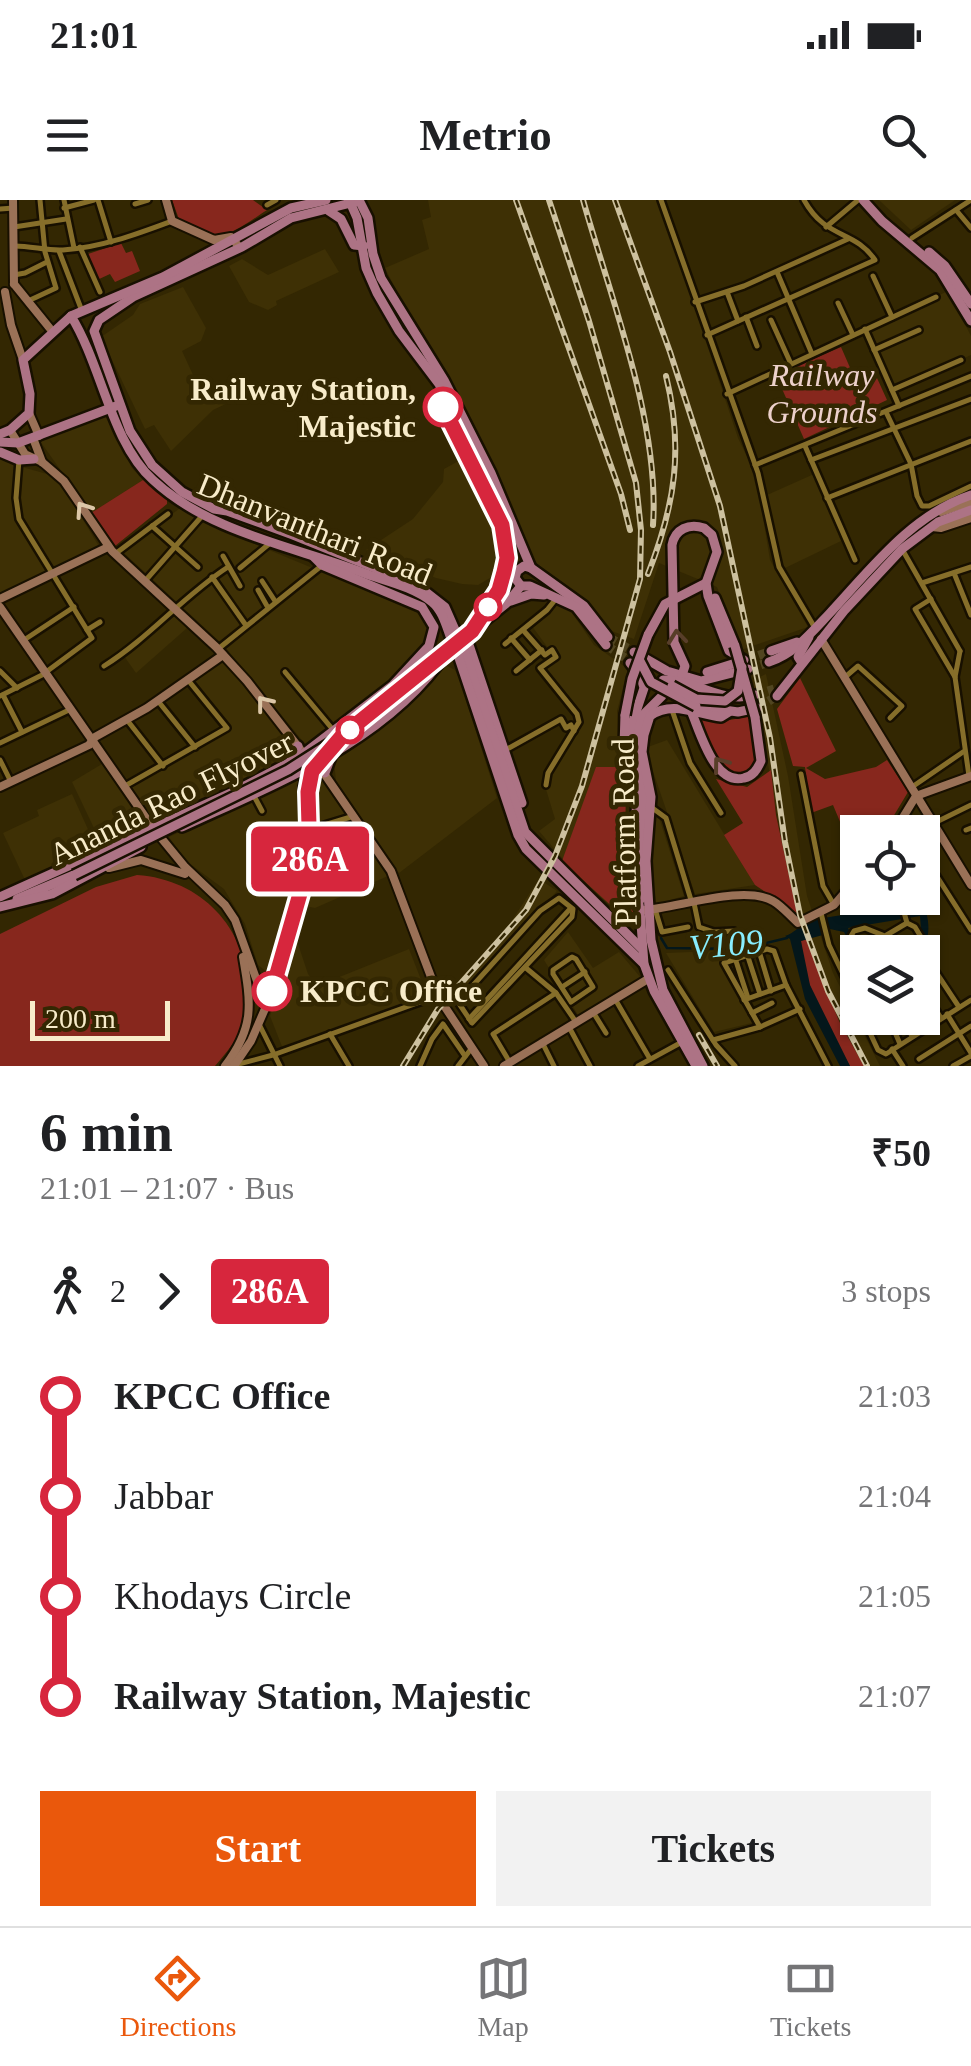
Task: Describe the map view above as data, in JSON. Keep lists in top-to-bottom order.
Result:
{
  "streets": {
    "main road": ["Dhanvanthari Road", "Ananda Rao Flyover", "Platform Road"]
  },
  "water": ["V109"],
  "parks": ["Railway Grounds"],
  "places": ["Railway Station, Majestic", "KPCC Office"],
  "lines": ["bus line 286A"],
  "scale_bar": "200 m",
  "page": {
    "status": "21:01",
    "header": "Metrio",
    "on_map": "286A",
    "scale": "200 m",
    "heading": ["6 min", "21:01 – 21:07 · Bus", "₹50"],
    "legs": ["2", "286A", "3 stops"],
    "list": [
      {
        "name": "KPCC Office",
        "value": "21:03"
      },
      {
        "name": "Jabbar",
        "value": "21:04"
      },
      {
        "name": "Khodays Circle",
        "value": "21:05"
      },
      {
        "name": "Railway Station, Majestic",
        "value": "21:07"
      }
    ],
    "buttons": ["Start", "Tickets"],
    "tabs": ["Directions", "Map", "Tickets"]
  }
}
